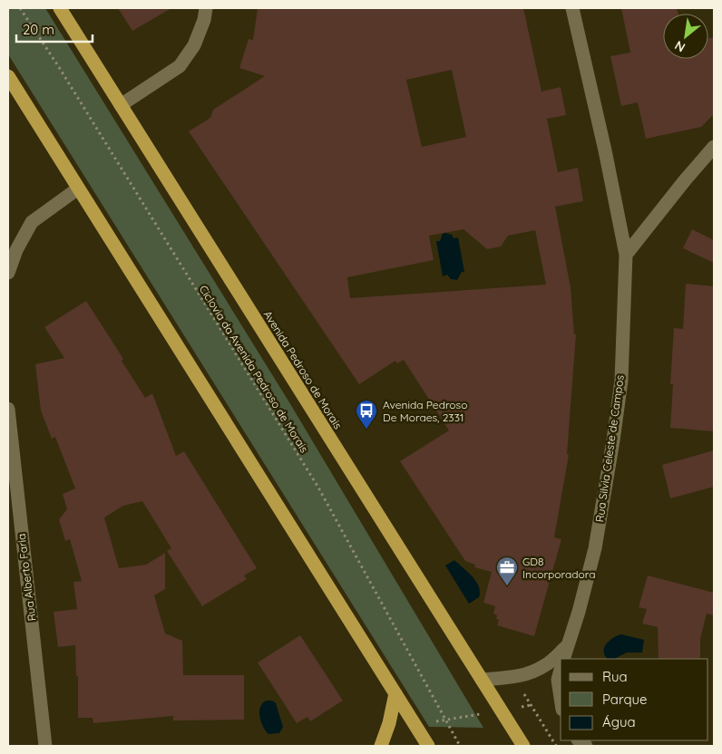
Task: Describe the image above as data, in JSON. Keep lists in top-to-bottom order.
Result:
{
  "streets": {
    "highway": ["Avenida Pedroso de Morais"],
    "street": ["Rua Silvia Celeste de Campos", "Rua Alberto Faria"],
    "path": ["Ciclovia da Avenida Pedroso de Morais"]
  },
  "crossings": [
    ["Avenida Pedroso de Morais", "Rua Silvia Celeste de Campos"]
  ],
  "places": {
    "bus stop": ["Avenida Pedroso De Moraes, 2331"],
    "office": ["GD8 Incorporadora"]
  },
  "legend": ["Rua", "Parque", "Água"],
  "scale_bar": "20 m",
  "north": "bottom left"
}
